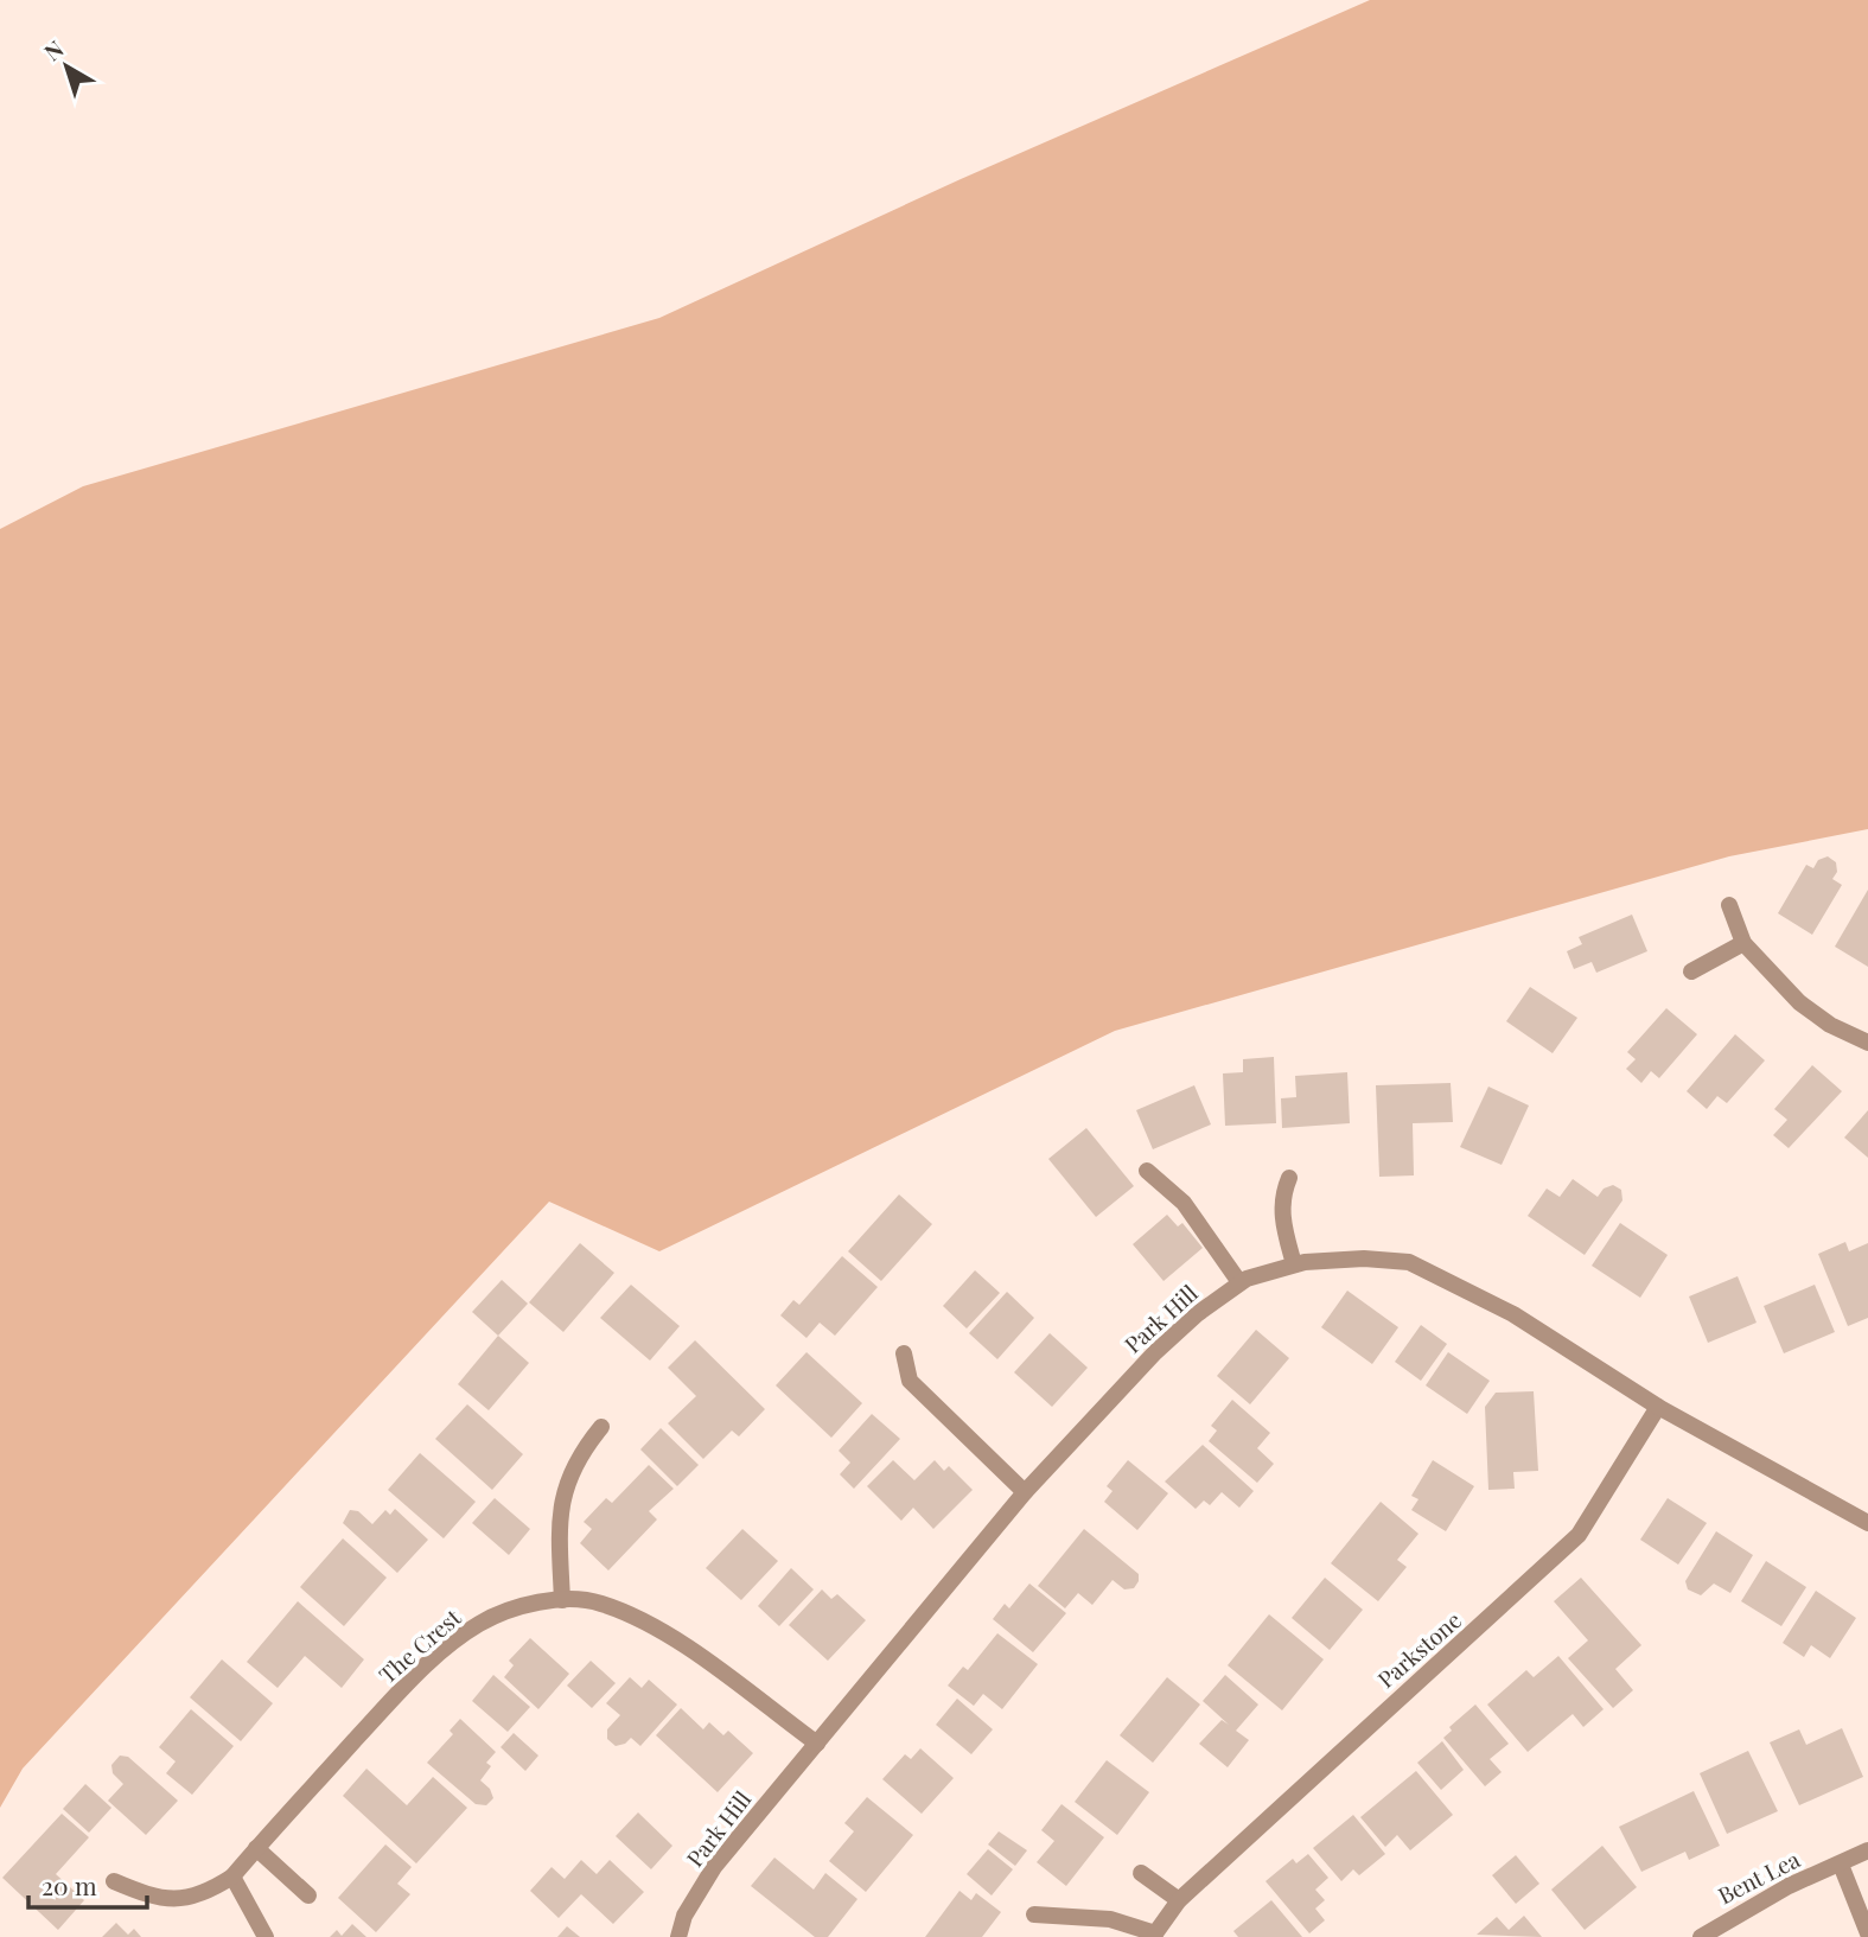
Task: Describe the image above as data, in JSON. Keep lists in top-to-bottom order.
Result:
{
  "streets": {
    "street": [
      "Park Hill",
      "The Crest",
      "Parkstone",
      "Bent Lea"
    ]
  },
  "crossings": [
    ["Park Hill", "The Crest"],
    ["Park Hill", "Parkstone"]
  ],
  "scale_bar": "20 m",
  "north": "top left"
}
